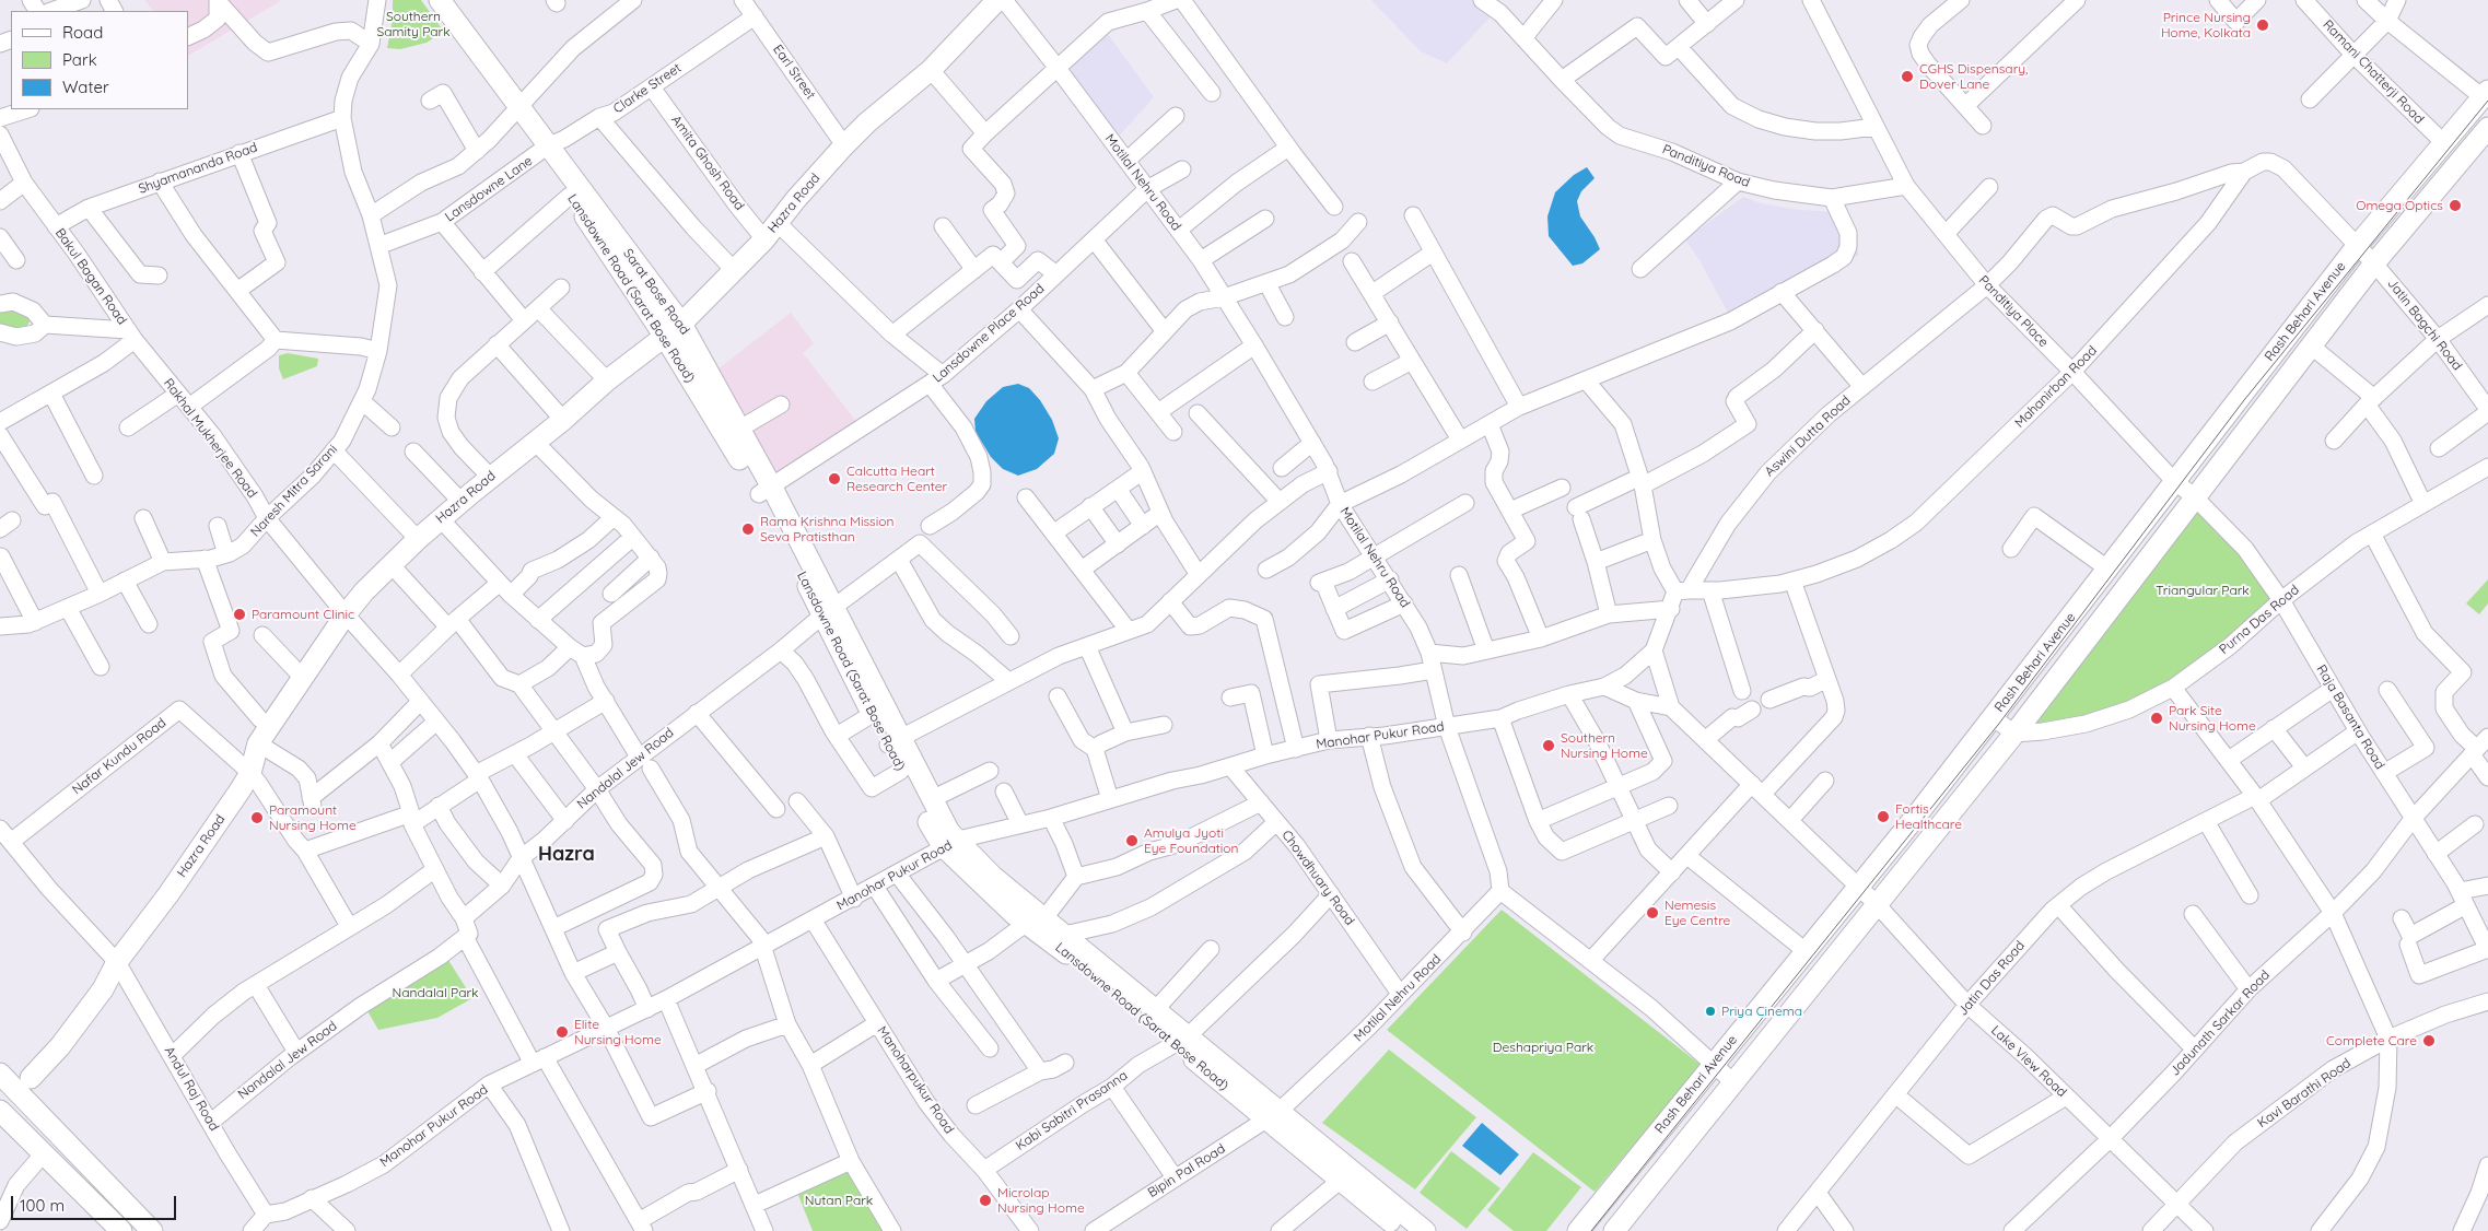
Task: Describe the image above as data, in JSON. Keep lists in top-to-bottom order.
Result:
{
  "streets": {
    "main road": [
      "Hazra Road",
      "Lansdowne Road (Sarat Bose Road)",
      "Sarat Bose Road",
      "Rash Behari Avenue"
    ],
    "street": [
      "Earl Street",
      "Ramani Chatterji Road",
      "Clarke Street",
      "Amita Ghosh Road",
      "Panditiya Road",
      "Shyamananda Road",
      "Motilal Nehru Road",
      "Lansdowne Lane",
      "Bakul Bagan Road",
      "Panditiya Place",
      "Jatin Bagchi Road",
      "Lansdowne Place Road",
      "Mahanirban Road",
      "Aswini Dutta Road",
      "Rakhal Mukherjee Road",
      "Naresh Mitra Sarani",
      "Purna Das Road",
      "Raja Basanta Road",
      "Manohar Pukur Road",
      "Nafar Kundu Road",
      "Nandalal Jew Road",
      "Chowdhuary Road",
      "Jatin Das Road",
      "Jadunath Sarkar Road",
      "Lake View Road",
      "Manoharpukur Road",
      "Andul Raj Road",
      "Kavi Barathi Road",
      "Kabi Sabitri Prasanna",
      "Bipin Pal Road"
    ]
  },
  "crossings": [
    ["Earl Street", "Clarke Street"],
    ["Earl Street", "Hazra Road"],
    ["Ramani Chatterji Road", "Rash Behari Avenue"],
    ["Clarke Street", "Amita Ghosh Road"],
    ["Clarke Street", "Lansdowne Lane"],
    ["Clarke Street", "Lansdowne Road (Sarat Bose Road)"],
    ["Clarke Street", "Sarat Bose Road"],
    ["Amita Ghosh Road", "Hazra Road"],
    ["Panditiya Road", "Panditiya Place"],
    ["Shyamananda Road", "Bakul Bagan Road"],
    ["Shyamananda Road", "Naresh Mitra Sarani"],
    ["Motilal Nehru Road", "Lansdowne Road (Sarat Bose Road)"],
    ["Motilal Nehru Road", "Lansdowne Place Road"],
    ["Motilal Nehru Road", "Manohar Pukur Road"],
    ["Motilal Nehru Road", "Chowdhuary Road"],
    ["Motilal Nehru Road", "Bipin Pal Road"],
    ["Lansdowne Lane", "Lansdowne Road (Sarat Bose Road)"],
    ["Lansdowne Lane", "Sarat Bose Road"],
    ["Lansdowne Lane", "Naresh Mitra Sarani"],
    ["Hazra Road", "Lansdowne Road (Sarat Bose Road)"],
    ["Hazra Road", "Sarat Bose Road"],
    ["Hazra Road", "Rakhal Mukherjee Road"],
    ["Hazra Road", "Nafar Kundu Road"],
    ["Hazra Road", "Andul Raj Road"],
    ["Bakul Bagan Road", "Rakhal Mukherjee Road"],
    ["Lansdowne Road (Sarat Bose Road)", "Sarat Bose Road"],
    ["Lansdowne Road (Sarat Bose Road)", "Lansdowne Place Road"],
    ["Lansdowne Road (Sarat Bose Road)", "Manohar Pukur Road"],
    ["Lansdowne Road (Sarat Bose Road)", "Nandalal Jew Road"],
    ["Lansdowne Road (Sarat Bose Road)", "Kabi Sabitri Prasanna"],
    ["Lansdowne Road (Sarat Bose Road)", "Bipin Pal Road"],
    ["Panditiya Place", "Rash Behari Avenue"],
    ["Panditiya Place", "Mahanirban Road"],
    ["Panditiya Place", "Aswini Dutta Road"],
    ["Panditiya Place", "Raja Basanta Road"],
    ["Rash Behari Avenue", "Jatin Bagchi Road"],
    ["Rash Behari Avenue", "Purna Das Road"],
    ["Rash Behari Avenue", "Raja Basanta Road"],
    ["Rash Behari Avenue", "Lake View Road"],
    ["Mahanirban Road", "Aswini Dutta Road"],
    ["Mahanirban Road", "Manohar Pukur Road"],
    ["Aswini Dutta Road", "Manohar Pukur Road"],
    ["Rakhal Mukherjee Road", "Naresh Mitra Sarani"],
    ["Rakhal Mukherjee Road", "Manohar Pukur Road"],
    ["Rakhal Mukherjee Road", "Nandalal Jew Road"],
    ["Purna Das Road", "Raja Basanta Road"],
    ["Raja Basanta Road", "Jatin Das Road"],
    ["Raja Basanta Road", "Jadunath Sarkar Road"],
    ["Manohar Pukur Road", "Chowdhuary Road"],
    ["Manohar Pukur Road", "Manoharpukur Road"],
    ["Manohar Pukur Road", "Andul Raj Road"],
    ["Nafar Kundu Road", "Andul Raj Road"],
    ["Nandalal Jew Road", "Andul Raj Road"],
    ["Chowdhuary Road", "Kabi Sabitri Prasanna"],
    ["Jatin Das Road", "Lake View Road"],
    ["Jadunath Sarkar Road", "Lake View Road"],
    ["Lake View Road", "Kavi Barathi Road"],
    ["Manoharpukur Road", "Kabi Sabitri Prasanna"]
  ],
  "districts": ["Hazra"],
  "parks": [
    "Southern Samity Park",
    "Triangular Park",
    "Nandalal Park",
    "Deshapriya Park",
    "Nutan Park"
  ],
  "places": [
    "Prince Nursing Home, Kolkata",
    "CGHS Dispensary, Dover Lane",
    "Omega Optics",
    "Calcutta Heart Research Center",
    "Rama Krishna Mission Seva Pratisthan",
    "Paramount Clinic",
    "Park Site Nursing Home",
    "Southern Nursing Home",
    "Fortis Healthcare",
    "Paramount Nursing Home",
    "Amulya Jyoti Eye Foundation",
    "Nemesis Eye Centre",
    "Priya Cinema",
    "Elite Nursing Home",
    "Complete Care",
    "Microlap Nursing Home"
  ],
  "legend": ["Road", "Park", "Water"],
  "scale_bar": "100 m"
}
